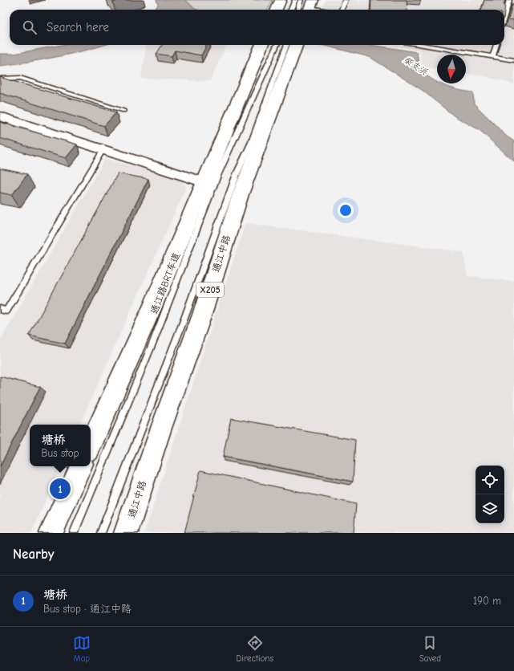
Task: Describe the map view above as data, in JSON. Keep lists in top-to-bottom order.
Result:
{
  "streets": {
    "main road": ["通江中路", "X205"],
    "lane": ["通江路BRT车道"]
  },
  "water": ["柴支浜"],
  "north": "bottom",
  "page": {
    "search": "Search here",
    "popup": ["塘桥", "Bus stop"],
    "pins": "1",
    "heading": "Nearby",
    "list": [
      {
        "mark": "1",
        "name": "塘桥",
        "note": "Bus stop · 通江中路",
        "value": "190 m"
      }
    ],
    "nav": ["Map", "Directions", "Saved"]
  }
}
